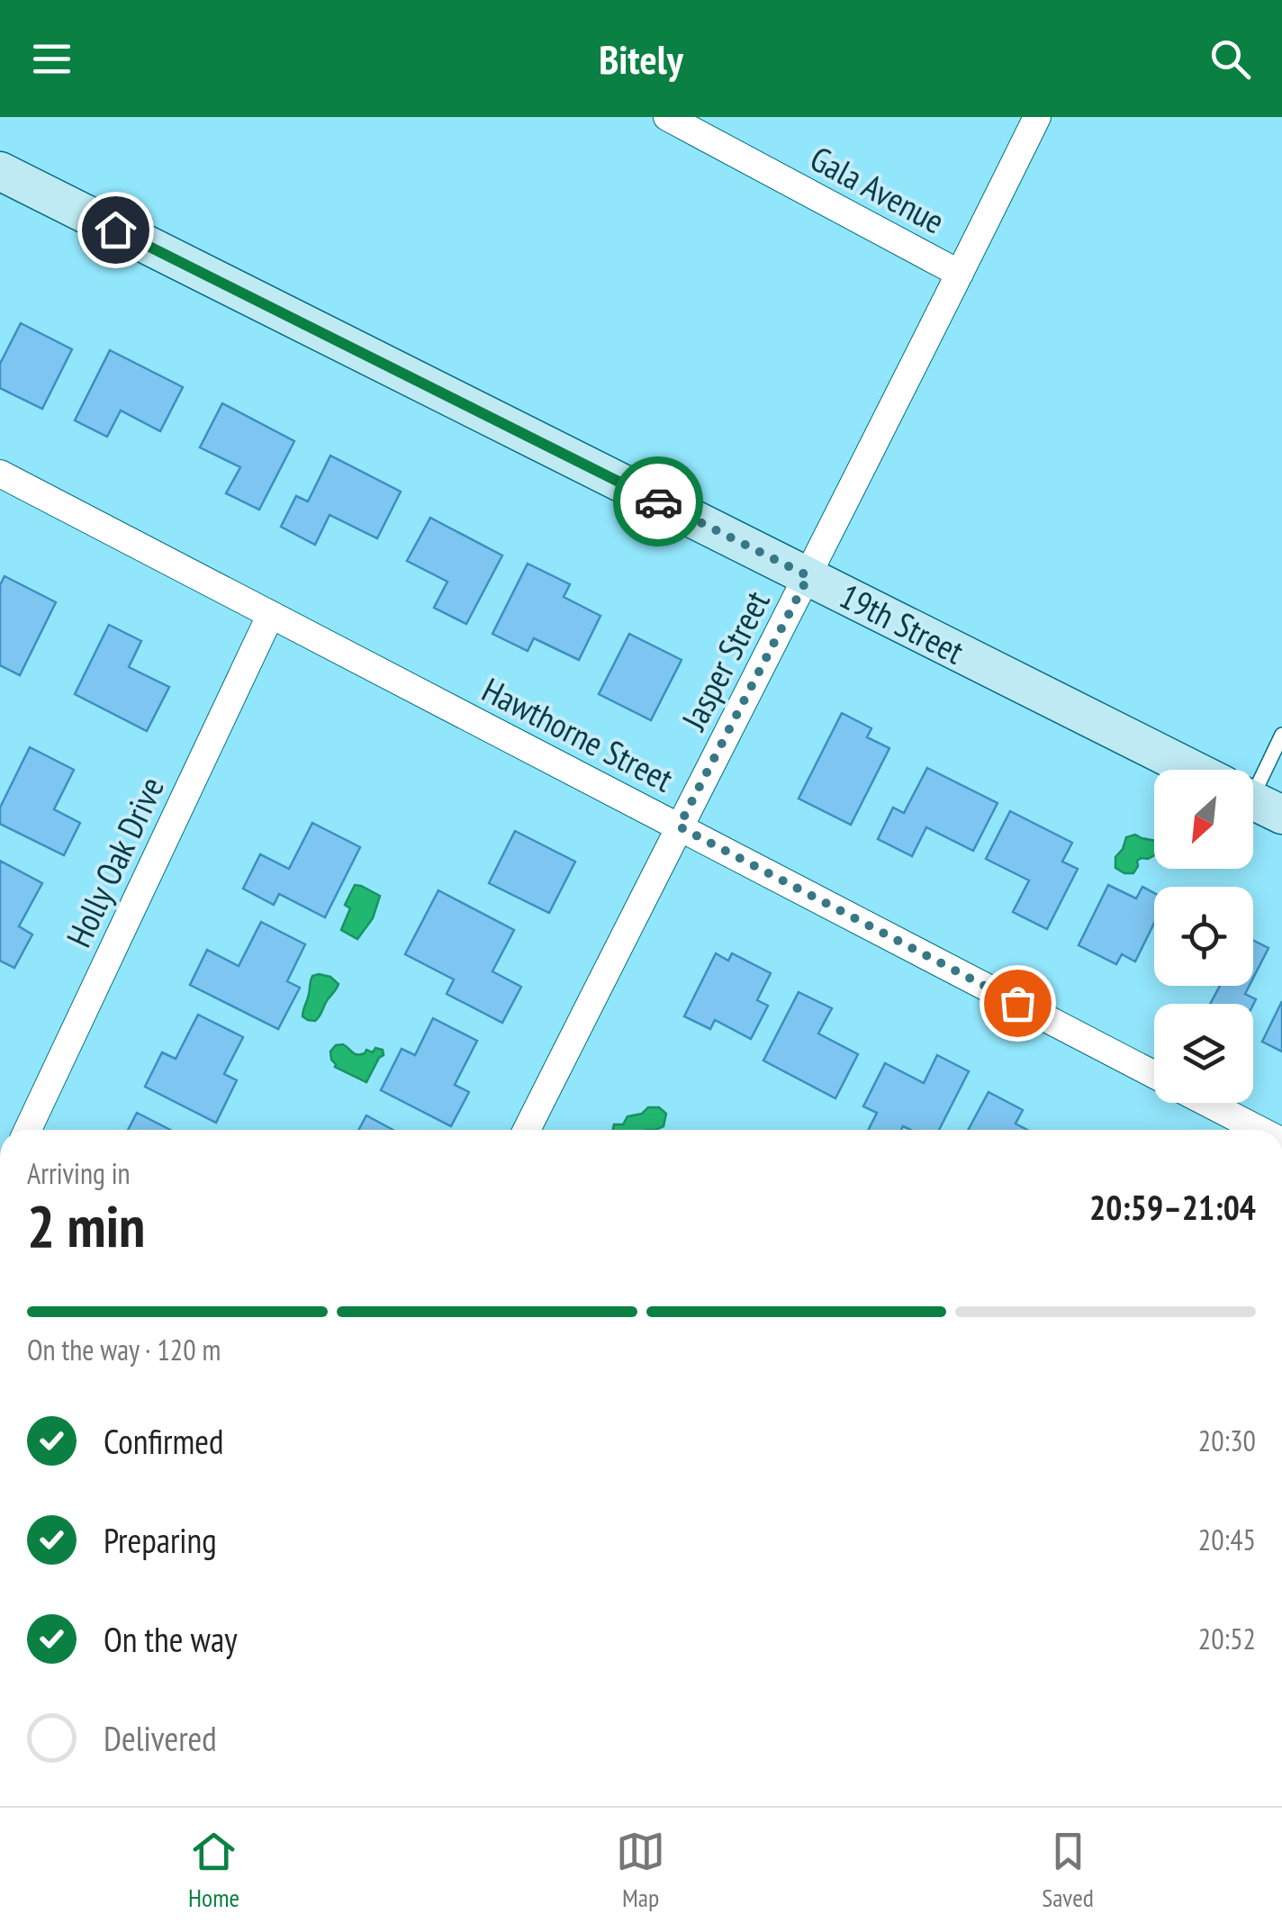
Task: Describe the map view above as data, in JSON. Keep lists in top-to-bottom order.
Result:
{
  "streets": {
    "main road": ["19th Street"],
    "street": [
      "Gala Avenue",
      "Jasper Street",
      "Hawthorne Street",
      "Holly Oak Drive"
    ]
  },
  "crossings": [
    ["Gala Avenue", "Jasper Street"],
    ["19th Street", "Jasper Street"],
    ["Jasper Street", "Hawthorne Street"],
    ["Hawthorne Street", "Holly Oak Drive"]
  ],
  "north": "bottom left",
  "page": {
    "header": "Bitely",
    "heading": ["2 min", "Arriving in", "20:59–21:04"],
    "bar": "On the way · 120 m",
    "list": [
      ["Confirmed", "20:30"],
      ["Preparing", "20:45"],
      ["On the way", "20:52"],
      "Delivered"
    ],
    "tabs": ["Home", "Map", "Saved"]
  }
}
